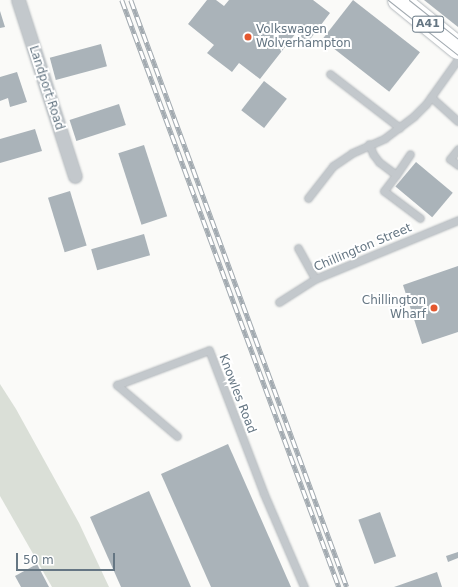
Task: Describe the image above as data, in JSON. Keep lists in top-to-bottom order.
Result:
{
  "streets": {
    "highway": ["A41"],
    "street": ["Landport Road"],
    "lane": ["Chillington Street", "Knowles Road"]
  },
  "places": ["Volkswagen Wolverhampton", "Chillington Wharf"],
  "scale_bar": "50 m"
}
